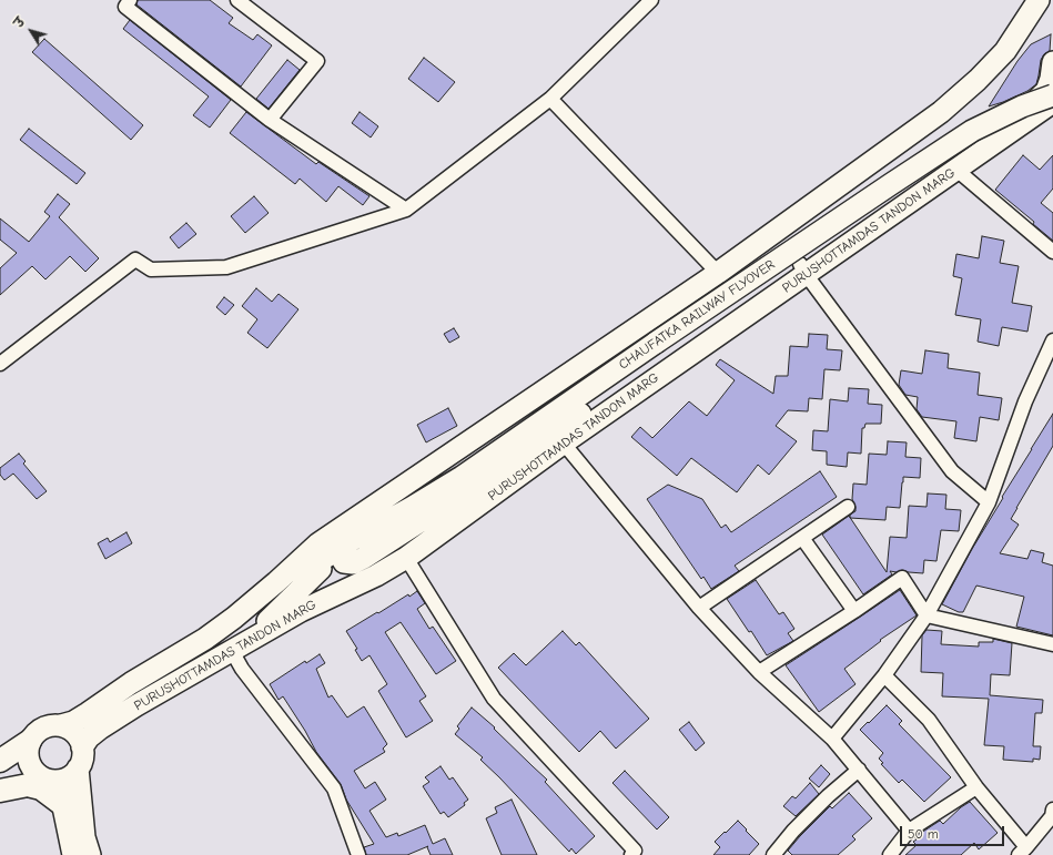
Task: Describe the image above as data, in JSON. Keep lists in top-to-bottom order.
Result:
{
  "streets": {
    "main road": ["PURUSHOTTAMDAS TANDON MARG", "CHAUFATKA RAILWAY FLYOVER"]
  },
  "scale_bar": "50 m",
  "north": "top left"
}
